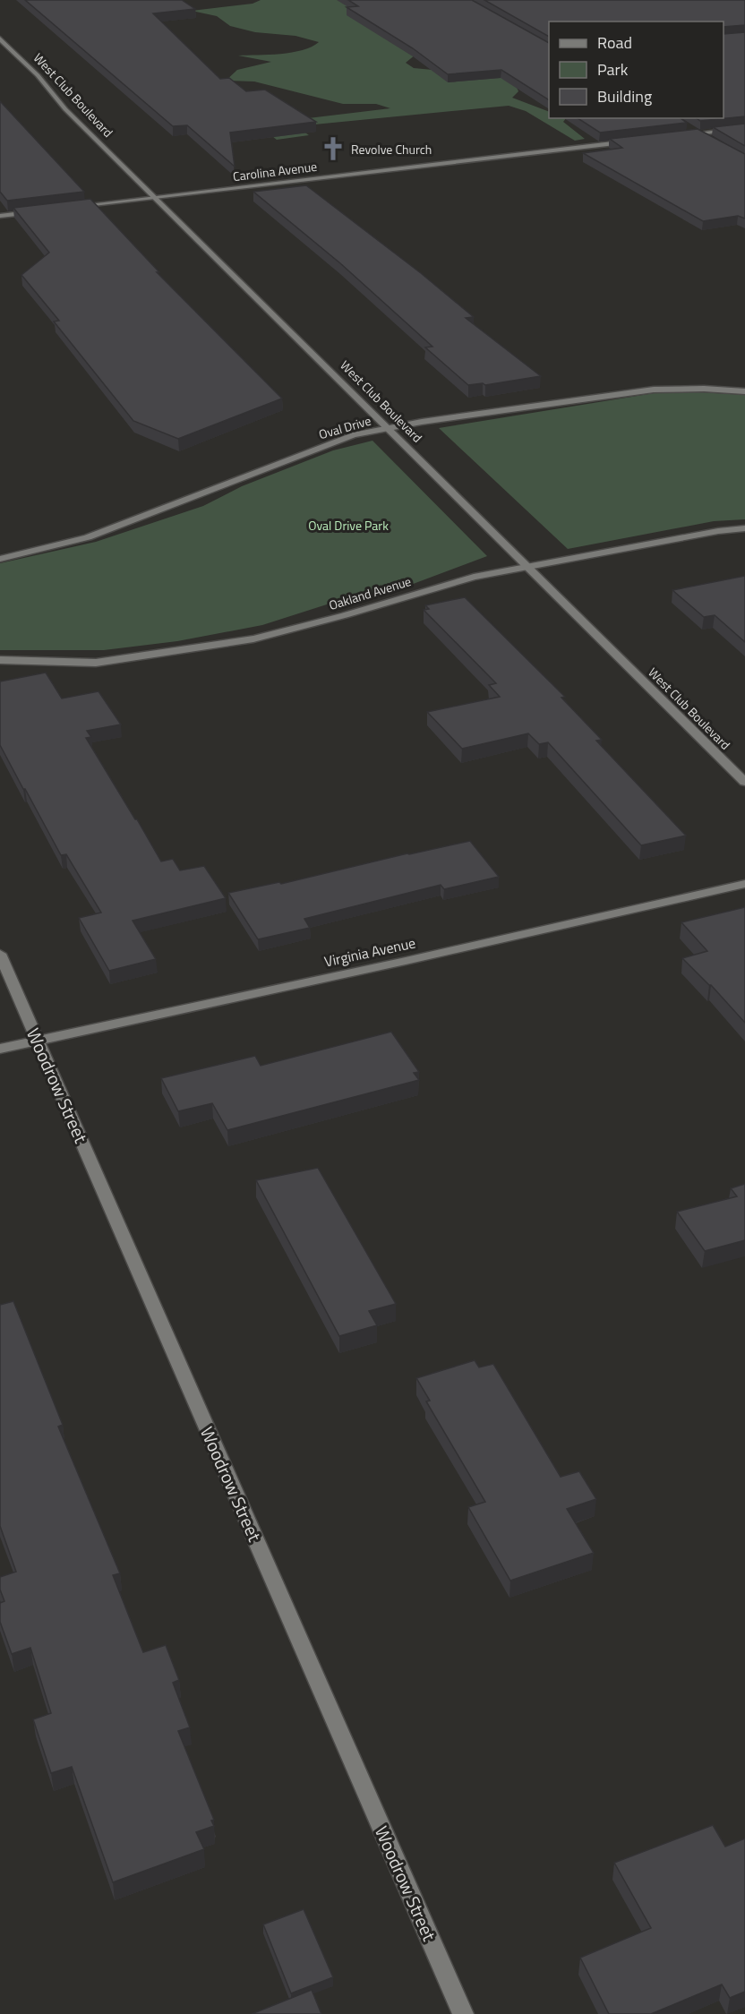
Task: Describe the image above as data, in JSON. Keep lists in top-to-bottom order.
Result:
{
  "streets": {
    "street": [
      "West Club Boulevard",
      "Carolina Avenue",
      "Oval Drive",
      "Oakland Avenue",
      "Virginia Avenue",
      "Woodrow Street"
    ]
  },
  "crossings": [
    ["West Club Boulevard", "Carolina Avenue"],
    ["West Club Boulevard", "Oval Drive"],
    ["West Club Boulevard", "Oakland Avenue"],
    ["Virginia Avenue", "Woodrow Street"]
  ],
  "parks": ["Oval Drive Park"],
  "places": {
    "church": ["Revolve Church"]
  },
  "legend": ["Road", "Park", "Building"]
}
